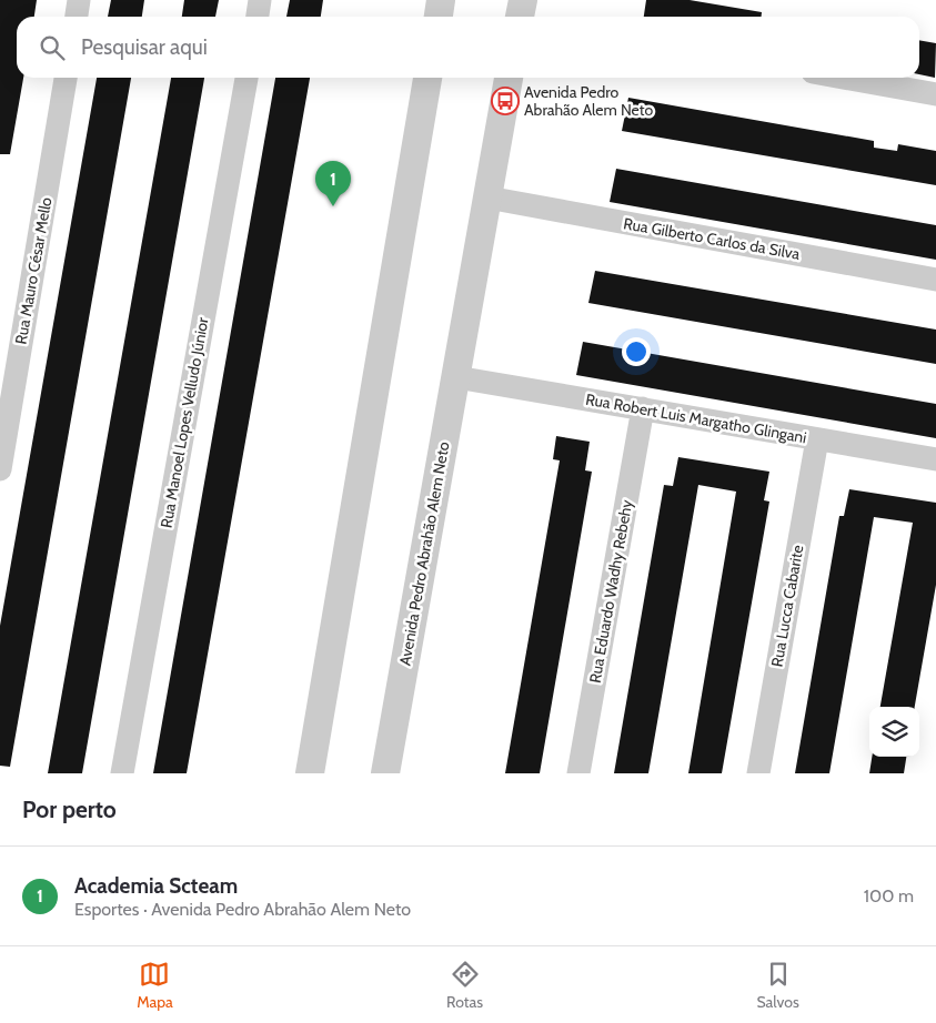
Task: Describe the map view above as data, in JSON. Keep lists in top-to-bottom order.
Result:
{
  "streets": {
    "street": [
      "Rua Gilberto Carlos da Silva",
      "Rua Mauro César Mello",
      "Rua Robert Luis Margatho Glingani",
      "Rua Manoel Lopes Velludo Júnior",
      "Avenida Pedro Abrahão Alem Neto",
      "Rua Eduardo Wadhy Rebehy",
      "Rua Lucca Cabarite"
    ]
  },
  "crossings": [
    ["Rua Gilberto Carlos da Silva", "Avenida Pedro Abrahão Alem Neto"],
    ["Rua Robert Luis Margatho Glingani", "Avenida Pedro Abrahão Alem Neto"],
    ["Rua Robert Luis Margatho Glingani", "Rua Eduardo Wadhy Rebehy"],
    ["Rua Robert Luis Margatho Glingani", "Rua Lucca Cabarite"]
  ],
  "places": {
    "bus stop": ["Avenida Pedro Abrahão Alem Neto"]
  },
  "page": {
    "search": "Pesquisar aqui",
    "pins": "1",
    "heading": "Por perto",
    "list": [
      {
        "mark": "1",
        "name": "Academia Scteam",
        "note": "Esportes · Avenida Pedro Abrahão Alem Neto",
        "value": "100 m"
      }
    ],
    "nav": ["Mapa", "Rotas", "Salvos"]
  }
}
